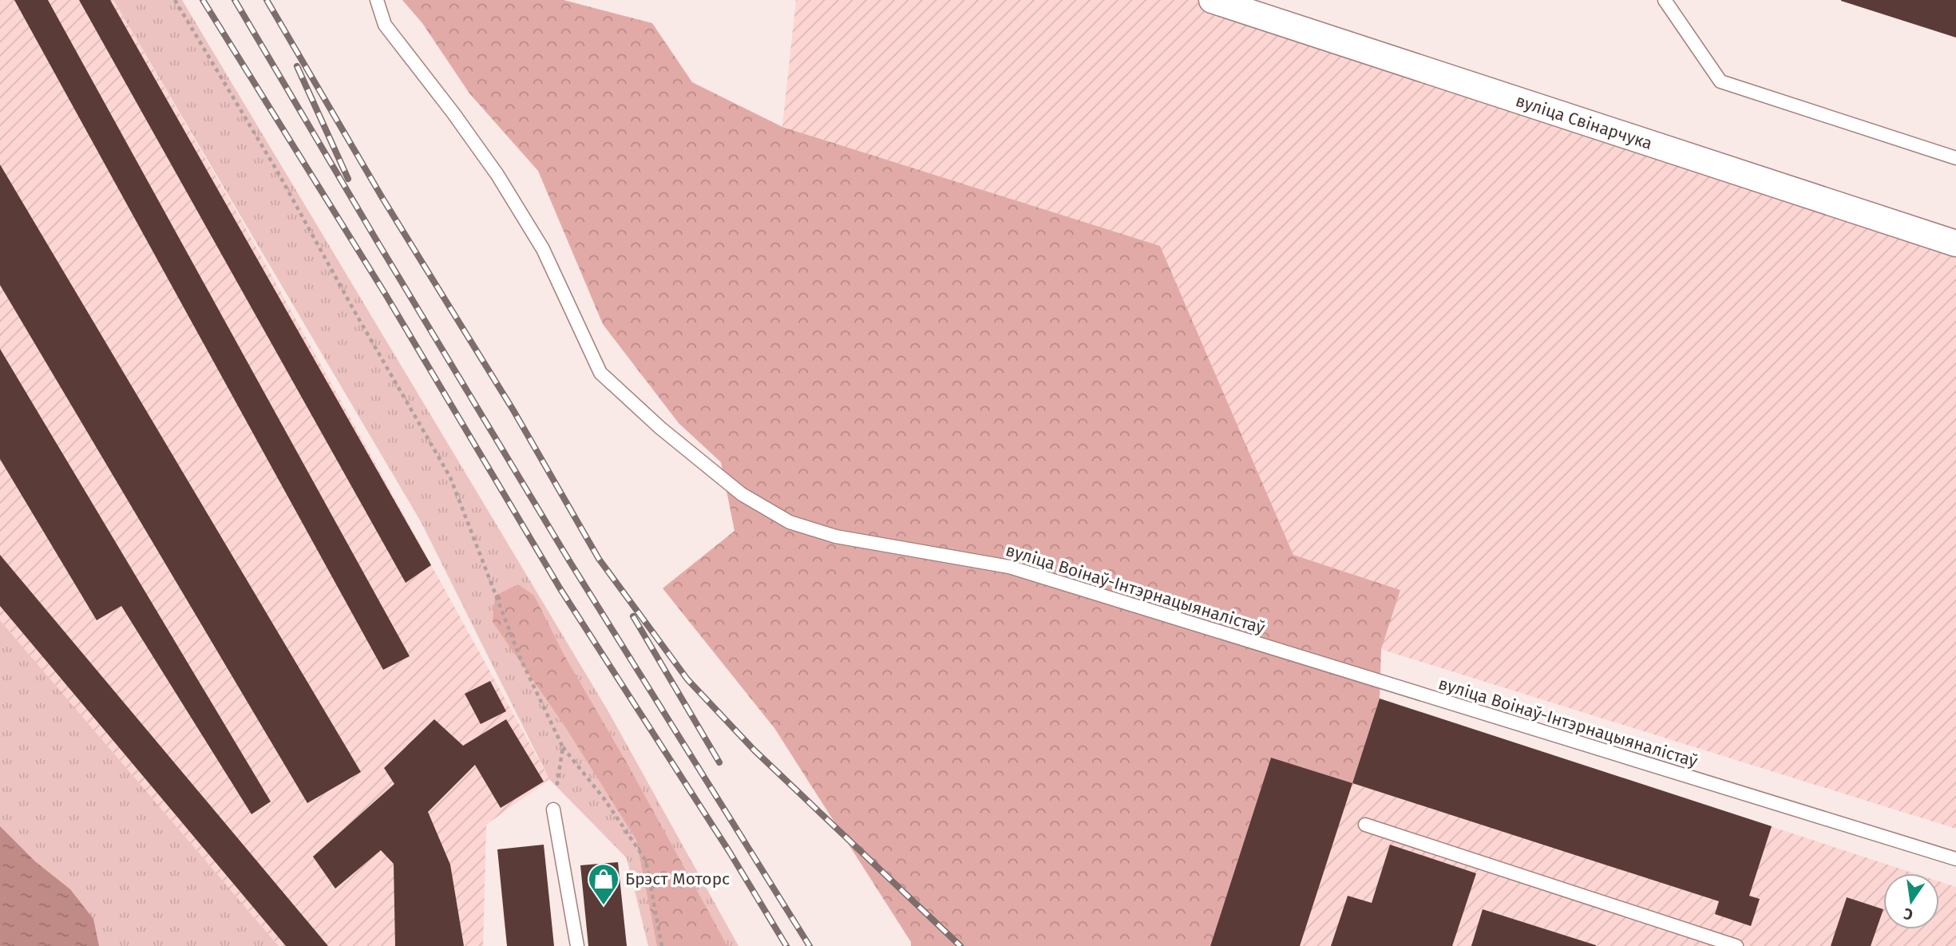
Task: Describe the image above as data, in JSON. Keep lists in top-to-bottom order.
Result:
{
  "streets": {
    "street": ["вуліца Свінарчука"],
    "lane": ["вуліца Воінаў-Інтэрнацыяналістаў"]
  },
  "places": {
    "shop": ["Брэст Моторс"]
  },
  "north": "bottom"
}
